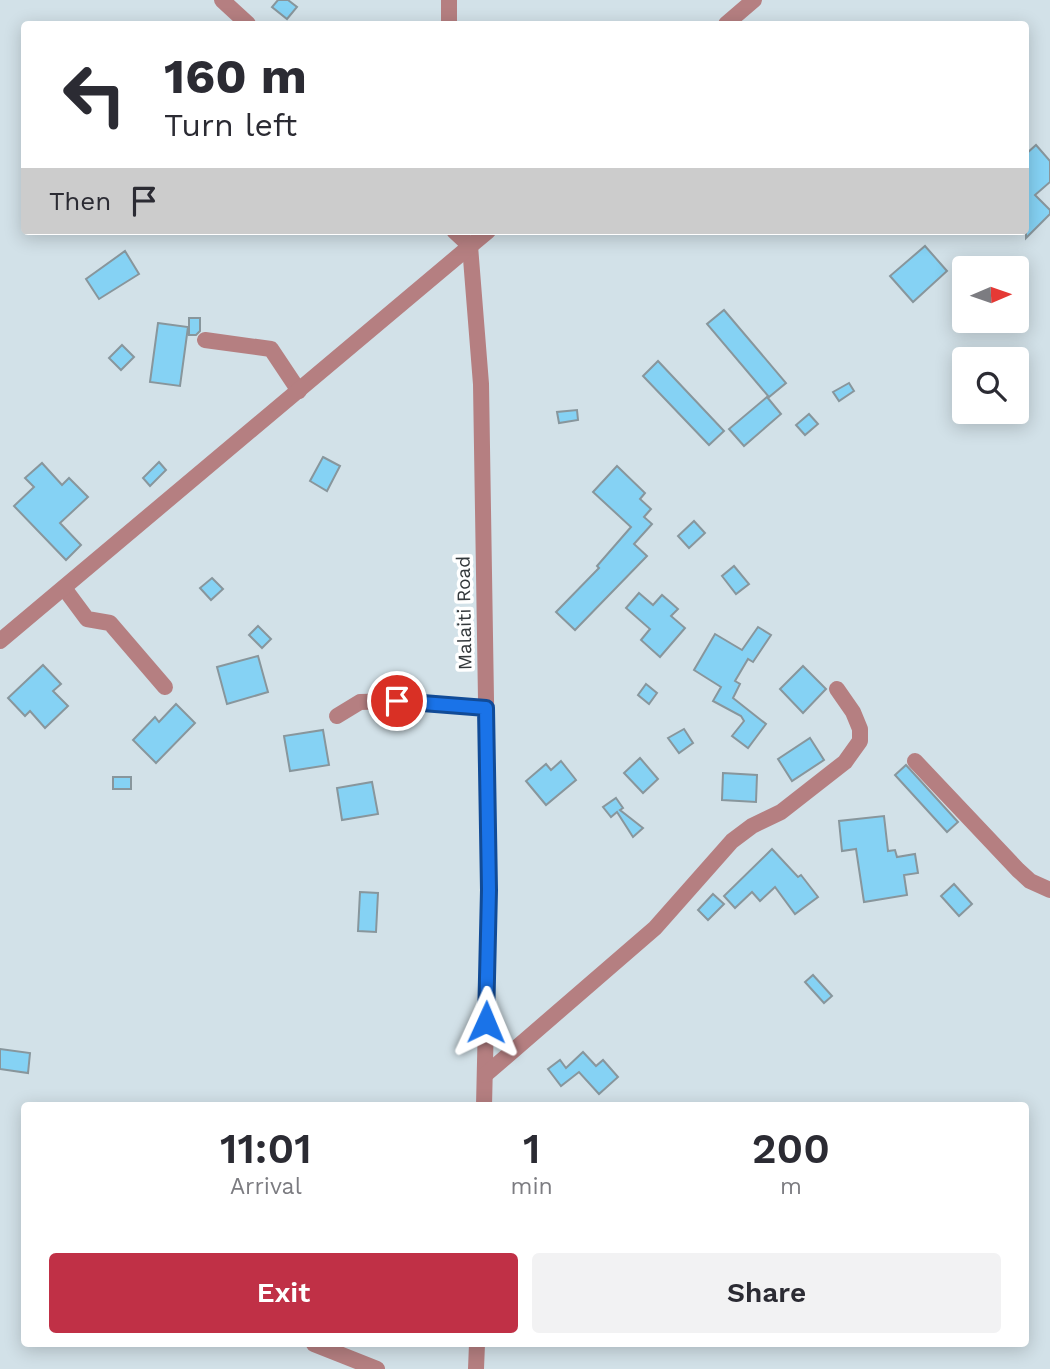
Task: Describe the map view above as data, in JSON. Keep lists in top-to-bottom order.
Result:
{
  "streets": {
    "street": ["Malaiti Road"]
  },
  "north": "right",
  "page": {
    "turn": ["160 m", "Turn left"],
    "then": "Then",
    "eta": [
      "11:01",
      "Arrival",
      "1",
      "min",
      "200",
      "m"
    ],
    "buttons": ["Exit", "Share"]
  }
}
